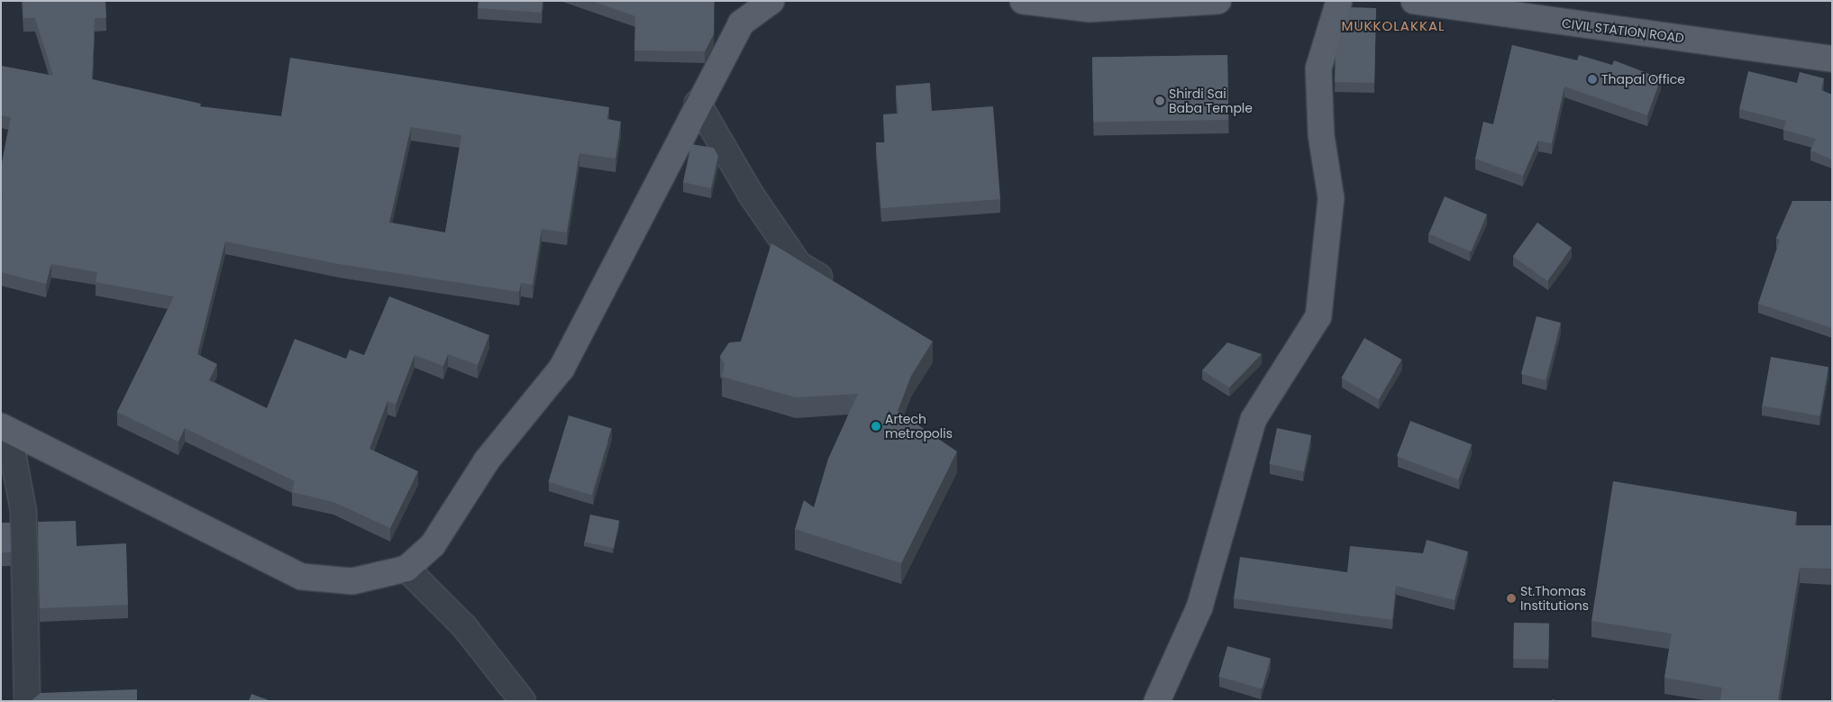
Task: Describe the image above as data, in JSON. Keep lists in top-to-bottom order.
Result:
{
  "streets": {
    "main road": ["CIVIL STATION ROAD"]
  },
  "districts": ["MUKKOLAKKAL"],
  "places": [
    "Thapal Office",
    "Shirdi Sai Baba Temple",
    "Artech metropolis",
    "St.Thomas Institutions"
  ]
}
